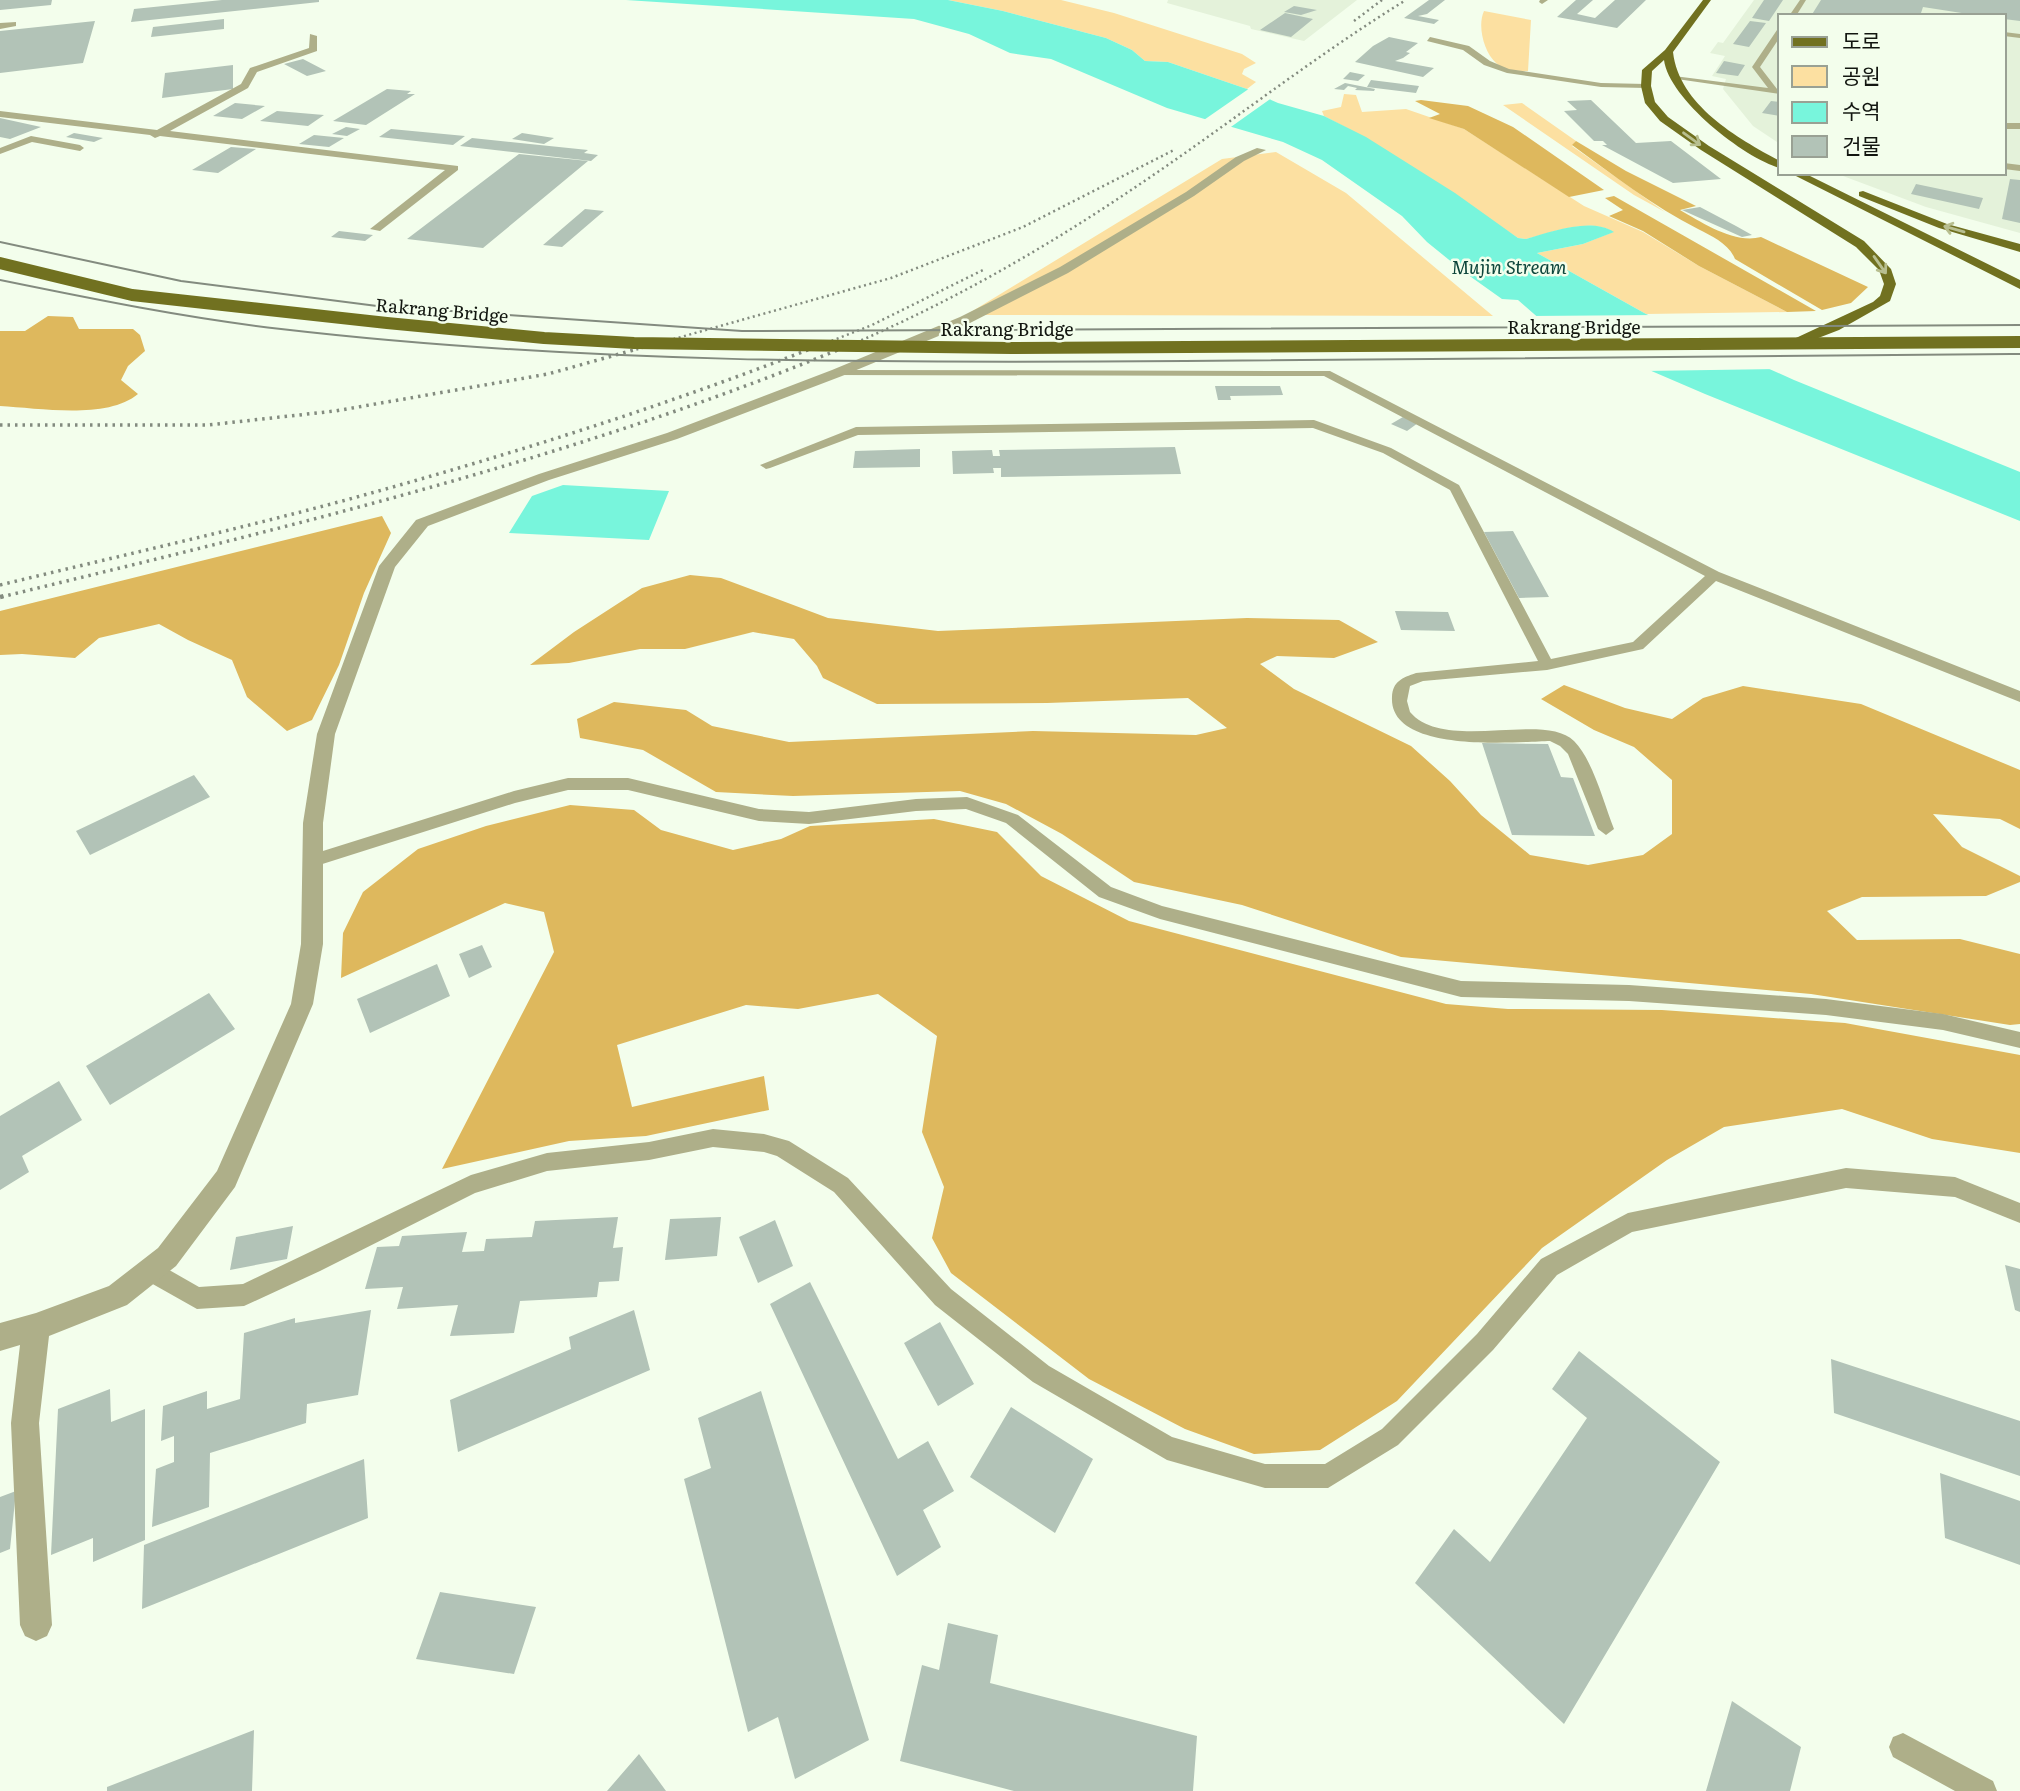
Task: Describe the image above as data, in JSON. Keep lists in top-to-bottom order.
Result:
{
  "streets": {
    "main road": ["Rakrang Bridge"]
  },
  "water": ["Mujin Stream"],
  "legend": [
    "도로",
    "공원",
    "수역",
    "건물"
  ]
}
